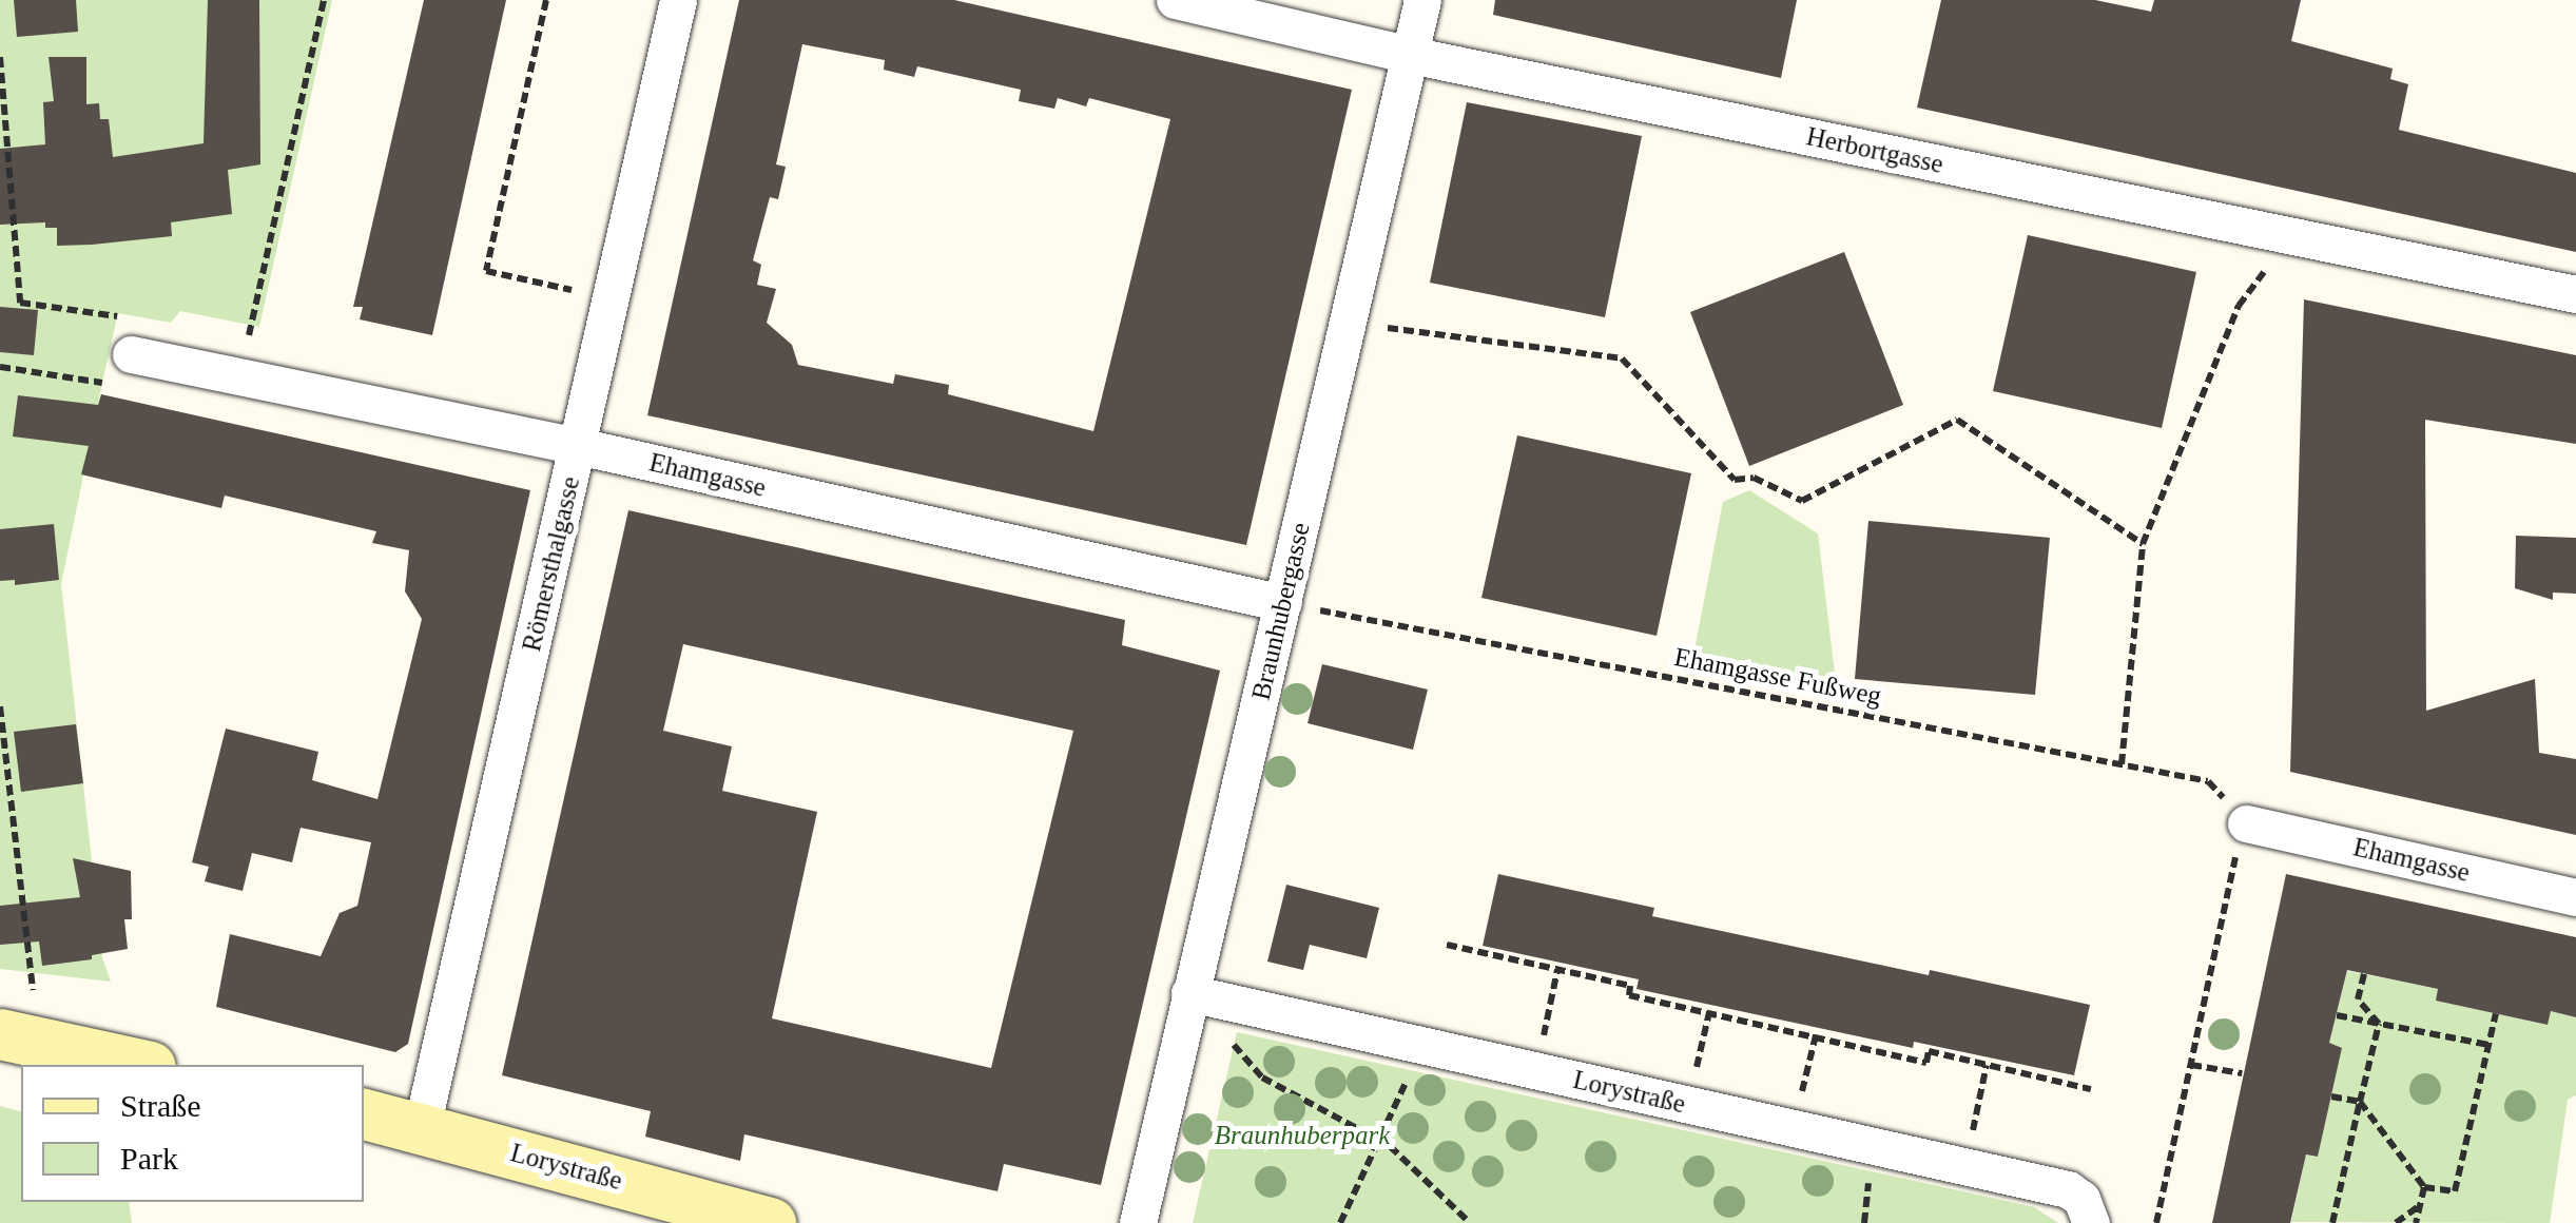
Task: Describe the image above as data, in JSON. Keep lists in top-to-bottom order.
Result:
{
  "streets": {
    "street": [
      "Herbortgasse",
      "Ehamgasse",
      "Römersthalgasse",
      "Braunhubergasse",
      "Lorystraße"
    ],
    "path": ["Ehamgasse Fußweg"]
  },
  "crossings": [
    ["Herbortgasse", "Braunhubergasse"],
    ["Ehamgasse", "Römersthalgasse"],
    ["Ehamgasse", "Braunhubergasse"],
    ["Ehamgasse", "Ehamgasse Fußweg"],
    ["Römersthalgasse", "Lorystraße"],
    ["Braunhubergasse", "Ehamgasse Fußweg"],
    ["Braunhubergasse", "Lorystraße"]
  ],
  "parks": ["Braunhuberpark"],
  "legend": ["Straße", "Park"]
}
